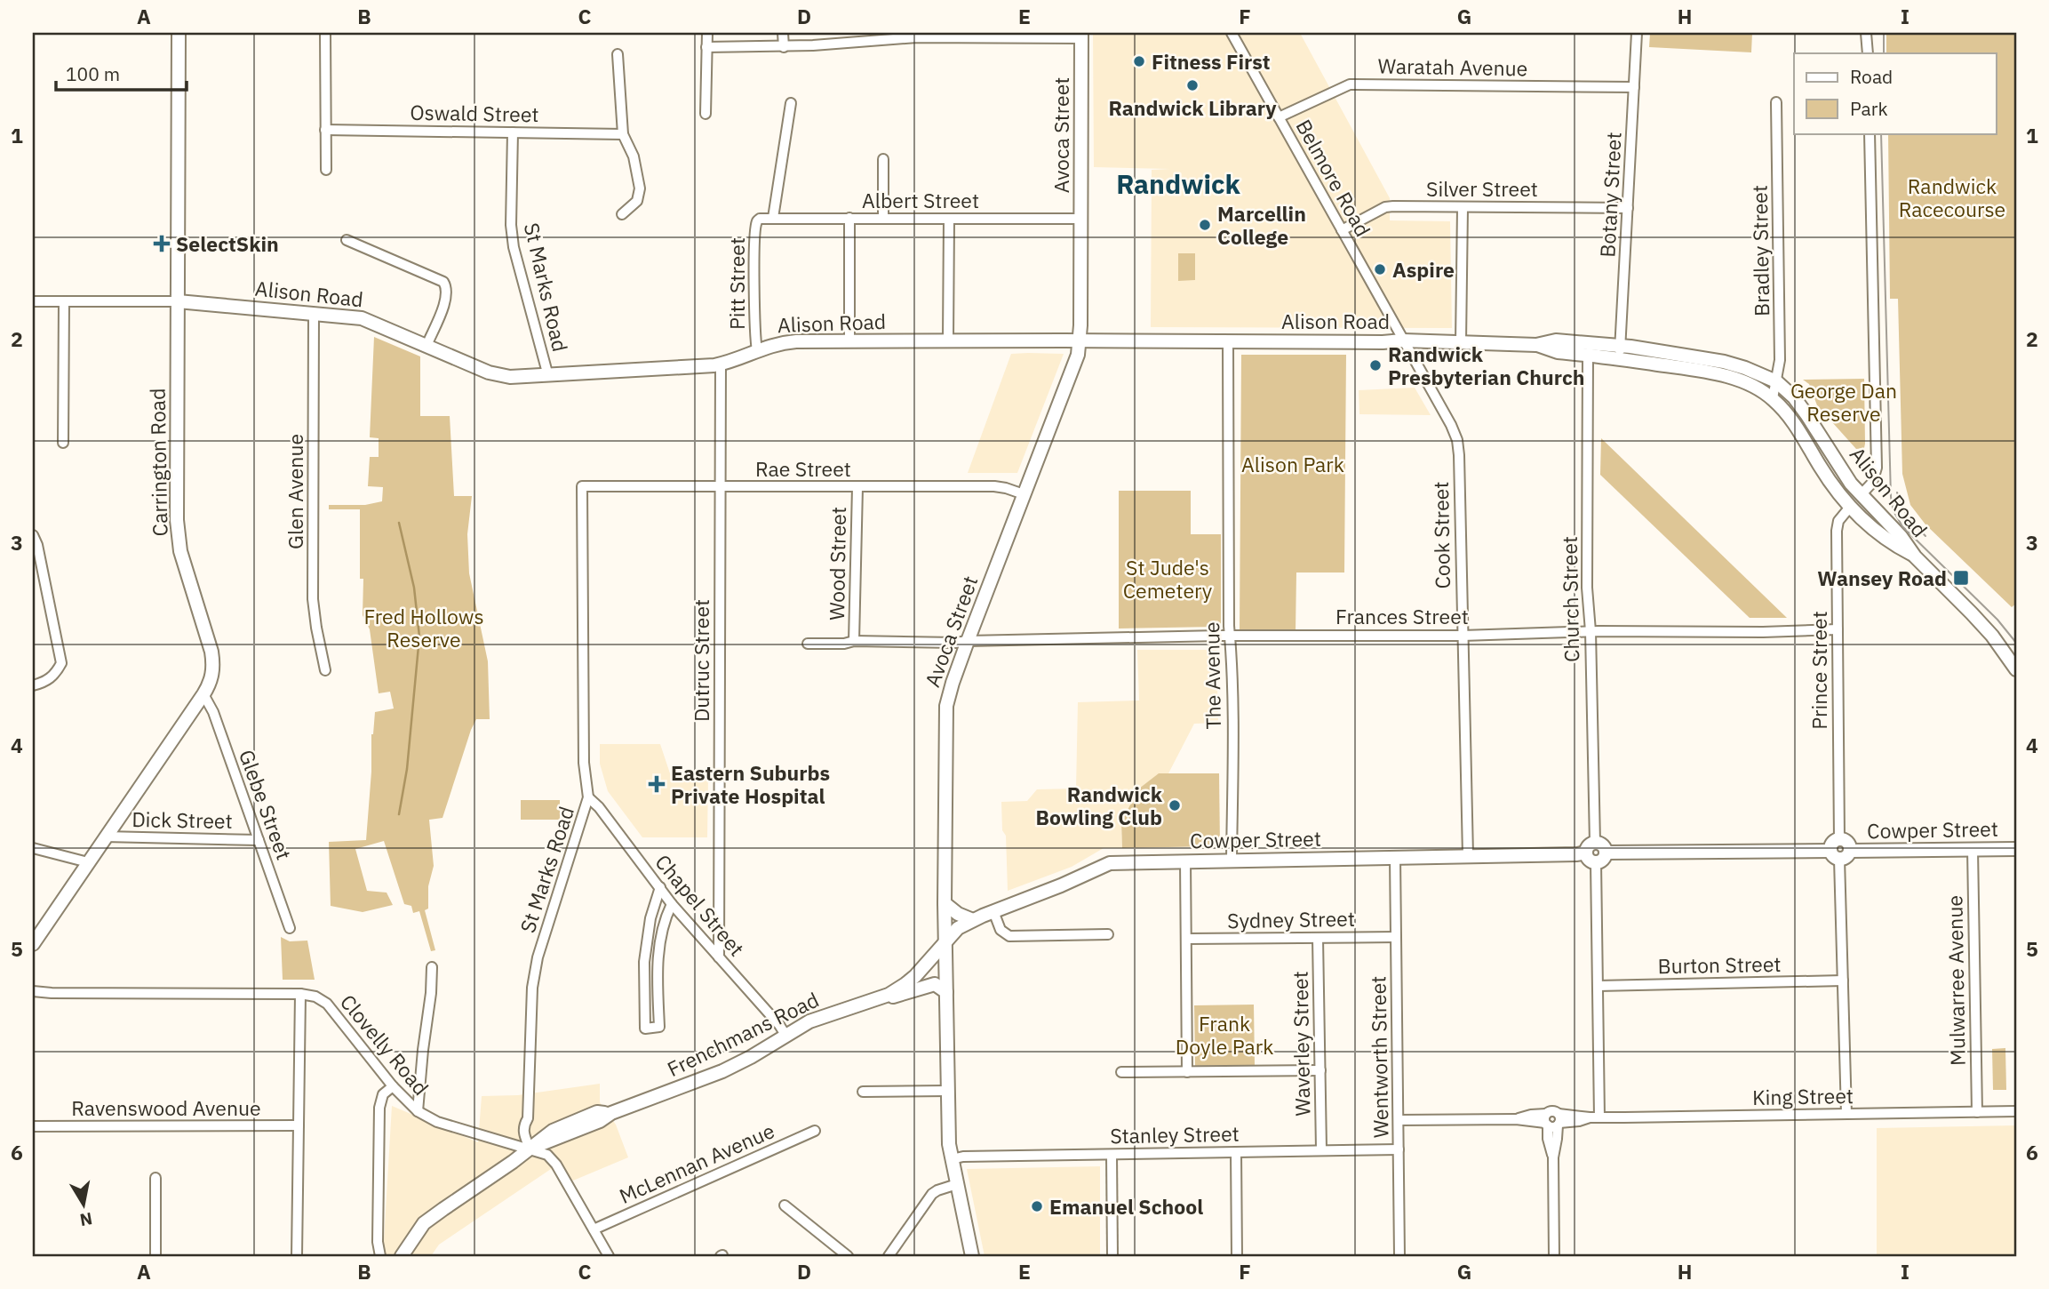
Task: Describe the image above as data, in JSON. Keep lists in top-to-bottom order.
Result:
{
  "streets": {
    "main road": [
      "Avoca Street",
      "Alison Road",
      "Carrington Road",
      "Cowper Street",
      "Frenchmans Road"
    ],
    "street": [
      "Waratah Avenue",
      "Oswald Street",
      "Belmore Road",
      "Silver Street",
      "Botany Street",
      "Albert Street",
      "Bradley Street",
      "Pitt Street",
      "St Marks Road",
      "Rae Street",
      "Glen Avenue",
      "Cook Street",
      "Wood Street",
      "Church Street",
      "Frances Street",
      "Dutruc Street",
      "Prince Street",
      "The Avenue",
      "Glebe Street",
      "Dick Street",
      "Chapel Street",
      "Sydney Street",
      "Burton Street",
      "Mulwarree Avenue",
      "Waverley Street",
      "Clovelly Road",
      "Wentworth Street",
      "King Street",
      "Ravenswood Avenue",
      "Stanley Street",
      "McLennan Avenue"
    ]
  },
  "crossings": [
    ["Waratah Avenue", "Belmore Road"],
    ["Waratah Avenue", "Botany Street"],
    ["Oswald Street", "St Marks Road"],
    ["Avoca Street", "Albert Street"],
    ["Avoca Street", "Alison Road"],
    ["Avoca Street", "Rae Street"],
    ["Avoca Street", "Frances Street"],
    ["Avoca Street", "Cowper Street"],
    ["Avoca Street", "Frenchmans Road"],
    ["Avoca Street", "Stanley Street"],
    ["Belmore Road", "Silver Street"],
    ["Belmore Road", "Alison Road"],
    ["Belmore Road", "Cook Street"],
    ["Silver Street", "Botany Street"],
    ["Botany Street", "Alison Road"],
    ["Albert Street", "Pitt Street"],
    ["Bradley Street", "Alison Road"],
    ["Pitt Street", "Alison Road"],
    ["St Marks Road", "Alison Road"],
    ["St Marks Road", "Rae Street"],
    ["St Marks Road", "Chapel Street"],
    ["St Marks Road", "Frenchmans Road"],
    ["St Marks Road", "Clovelly Road"],
    ["Alison Road", "Carrington Road"],
    ["Alison Road", "Glen Avenue"],
    ["Alison Road", "Cook Street"],
    ["Alison Road", "Church Street"],
    ["Alison Road", "Dutruc Street"],
    ["Alison Road", "Prince Street"],
    ["Alison Road", "The Avenue"],
    ["Carrington Road", "Glebe Street"],
    ["Carrington Road", "Dick Street"],
    ["Rae Street", "Wood Street"],
    ["Rae Street", "Dutruc Street"],
    ["Cook Street", "Frances Street"],
    ["Cook Street", "Cowper Street"],
    ["Wood Street", "Frances Street"],
    ["Church Street", "Frances Street"],
    ["Church Street", "Cowper Street"],
    ["Frances Street", "Prince Street"],
    ["Frances Street", "The Avenue"],
    ["Dutruc Street", "Chapel Street"],
    ["The Avenue", "Cowper Street"],
    ["Glebe Street", "Dick Street"],
    ["Cowper Street", "Mulwarree Avenue"],
    ["Cowper Street", "Frenchmans Road"],
    ["Cowper Street", "Wentworth Street"],
    ["Chapel Street", "Frenchmans Road"],
    ["Sydney Street", "Waverley Street"],
    ["Sydney Street", "Wentworth Street"],
    ["Mulwarree Avenue", "King Street"],
    ["Frenchmans Road", "Clovelly Road"],
    ["Waverley Street", "Stanley Street"],
    ["Clovelly Road", "McLennan Avenue"],
    ["Wentworth Street", "King Street"],
    ["Wentworth Street", "Stanley Street"]
  ],
  "districts": ["Randwick"],
  "parks": [
    "Randwick Racecourse",
    "George Dan Reserve",
    "Alison Park",
    "St Jude's Cemetery",
    "Fred Hollows Reserve",
    "Frank Doyle Park"
  ],
  "places": {
    "other": [
      "Fitness First",
      "Randwick Library",
      "Marcellin College",
      "Aspire",
      "Randwick Presbyterian Church",
      "Randwick Bowling Club",
      "Emanuel School"
    ],
    "health": ["SelectSkin", "Eastern Suburbs Private Hospital"],
    "transit": ["Wansey Road"]
  },
  "legend": ["Road", "Park"],
  "scale_bar": "100 m",
  "north": "bottom",
  "grid": {
    "columns": [
      "A",
      "B",
      "C",
      "D",
      "E",
      "F",
      "G",
      "H",
      "I"
    ],
    "rows": [
      "1",
      "2",
      "3",
      "4",
      "5",
      "6"
    ]
  }
}
